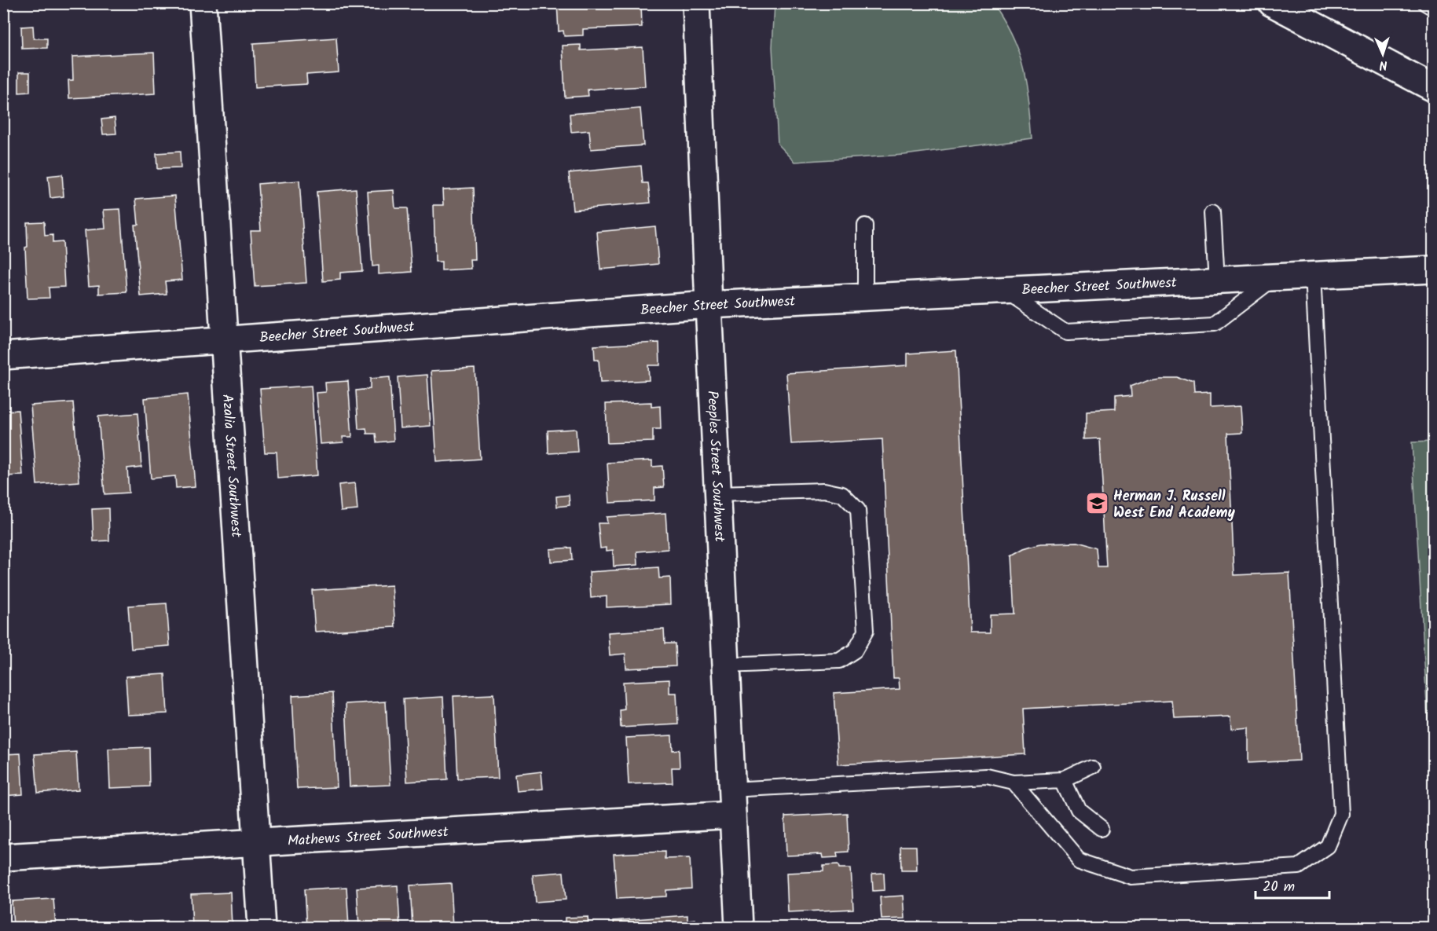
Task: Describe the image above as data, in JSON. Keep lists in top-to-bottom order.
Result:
{
  "streets": {
    "street": [
      "Beecher Street Southwest",
      "Azalia Street Southwest",
      "Peeples Street Southwest",
      "Mathews Street Southwest"
    ]
  },
  "crossings": [
    ["Beecher Street Southwest", "Azalia Street Southwest"],
    ["Beecher Street Southwest", "Peeples Street Southwest"],
    ["Azalia Street Southwest", "Mathews Street Southwest"],
    ["Peeples Street Southwest", "Mathews Street Southwest"]
  ],
  "places": {
    "school or university": ["Herman J. Russell West End Academy"]
  },
  "scale_bar": "20 m",
  "north": "bottom"
}
